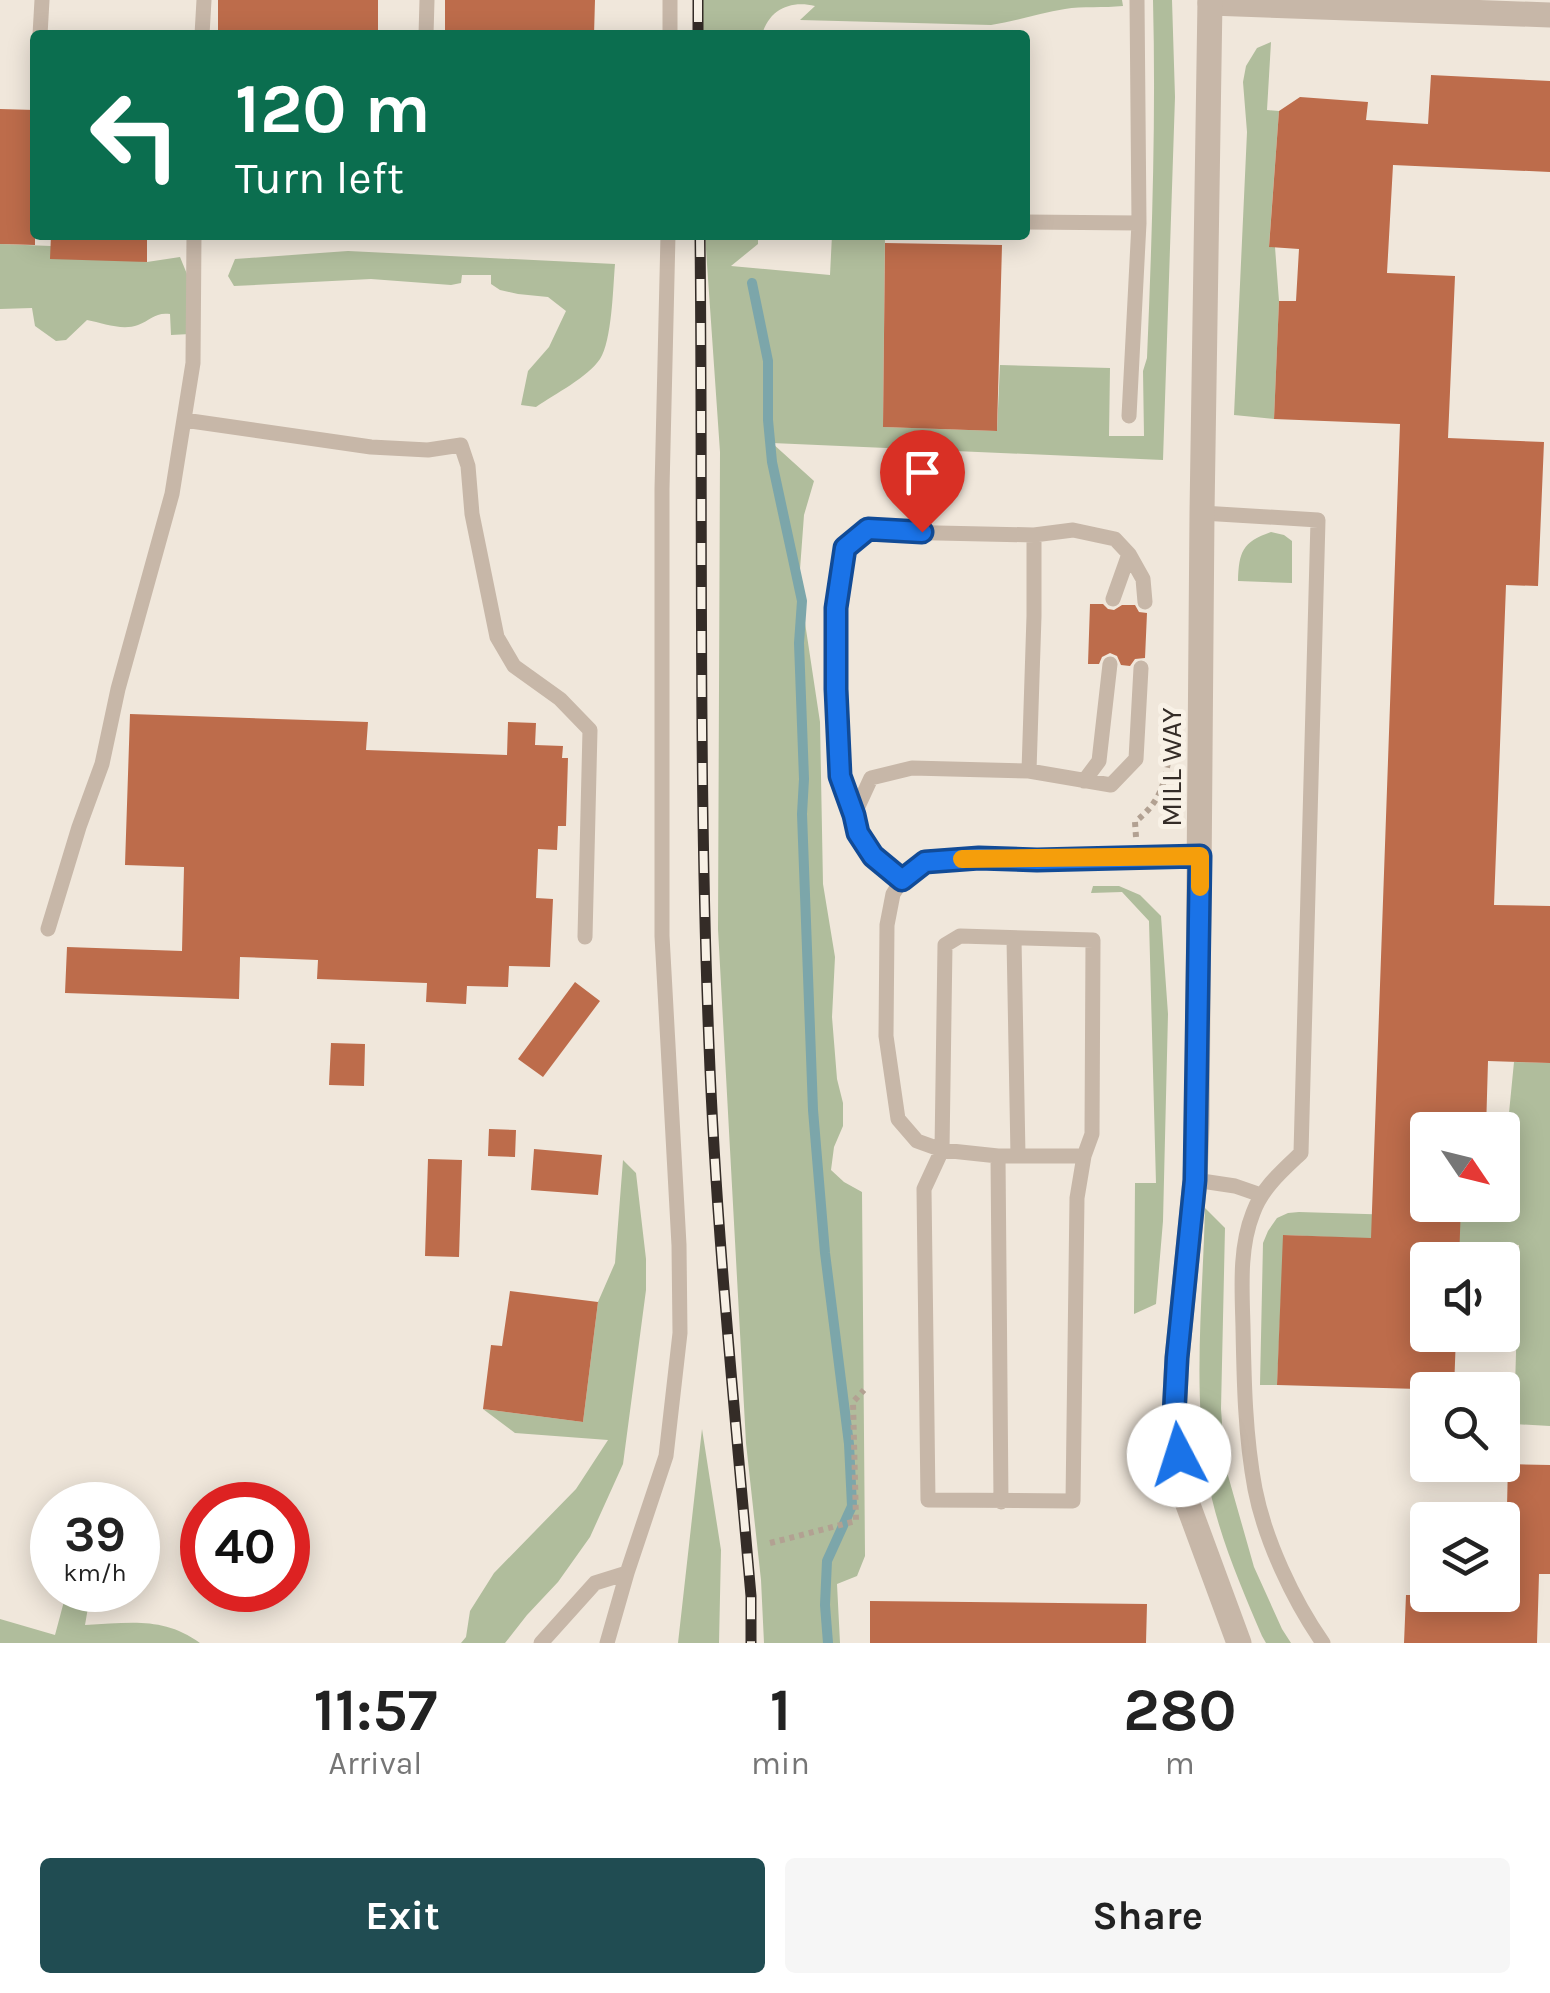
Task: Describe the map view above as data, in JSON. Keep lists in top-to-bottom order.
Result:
{
  "streets": {
    "street": ["MILL WAY"]
  },
  "north": "bottom right",
  "page": {
    "turn": ["120 m", "Turn left"],
    "speed": "39 km/h",
    "limit": "40",
    "eta": [
      "11:57",
      "Arrival",
      "1",
      "min",
      "280",
      "m"
    ],
    "buttons": ["Exit", "Share"]
  }
}
